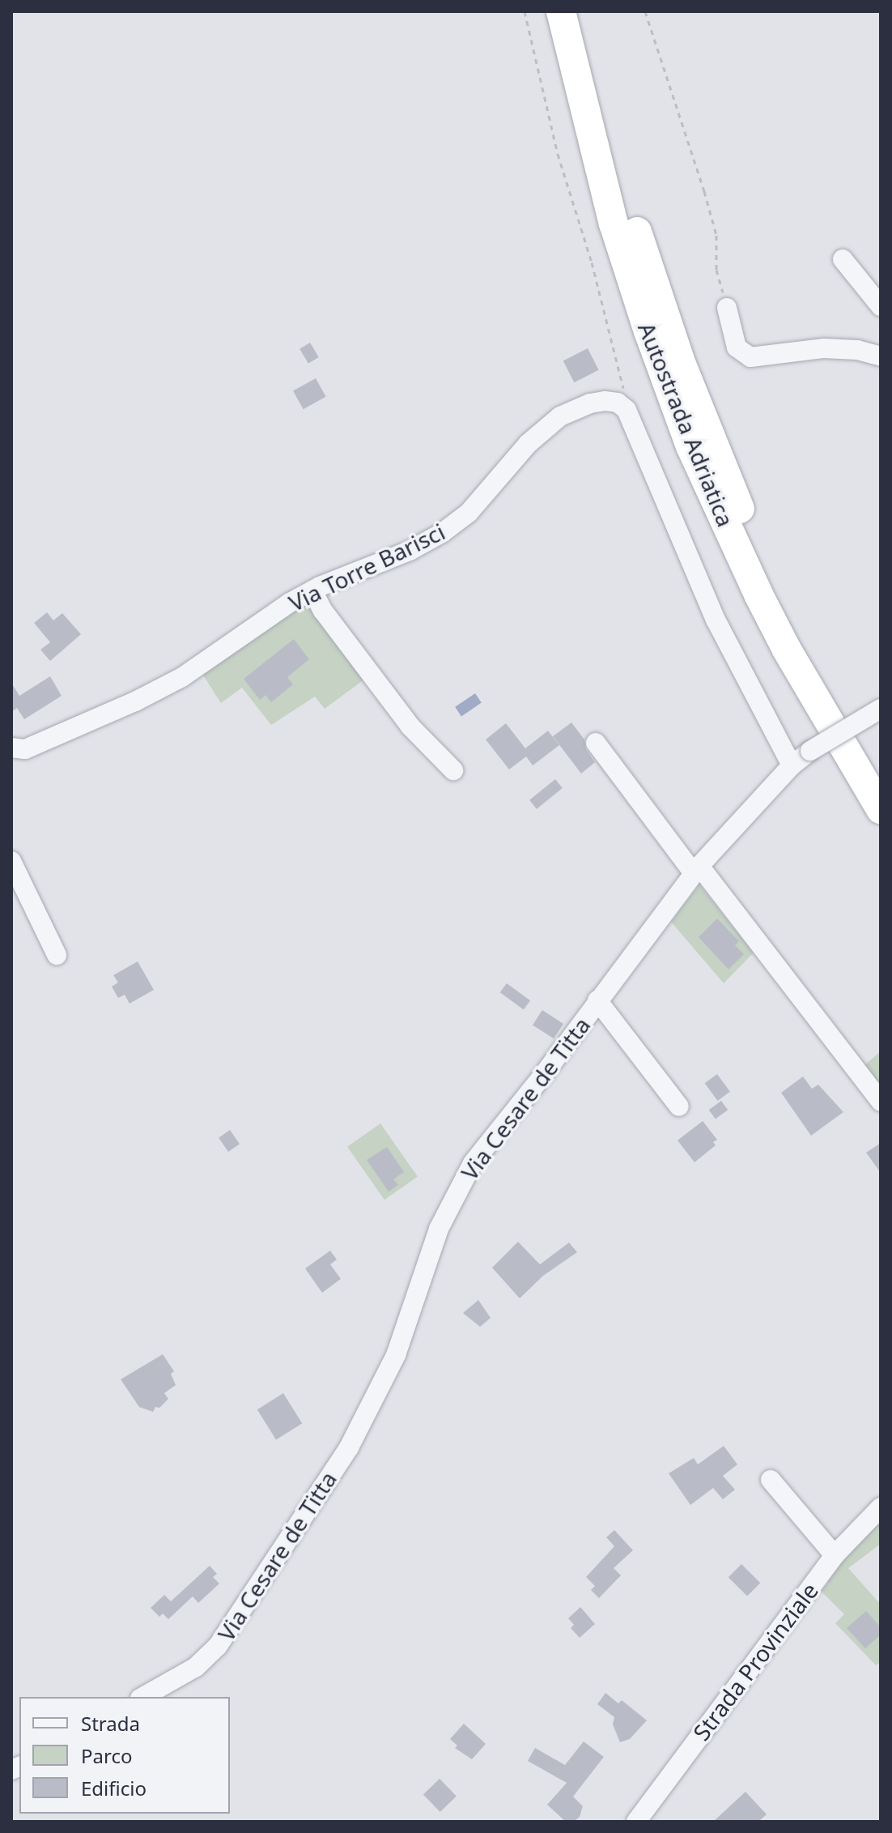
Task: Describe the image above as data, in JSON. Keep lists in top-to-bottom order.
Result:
{
  "streets": {
    "highway": ["Autostrada Adriatica"],
    "street": ["Via Torre Barisci", "Via Cesare de Titta", "Strada Provinziale"]
  },
  "legend": ["Strada", "Parco", "Edificio"]
}
